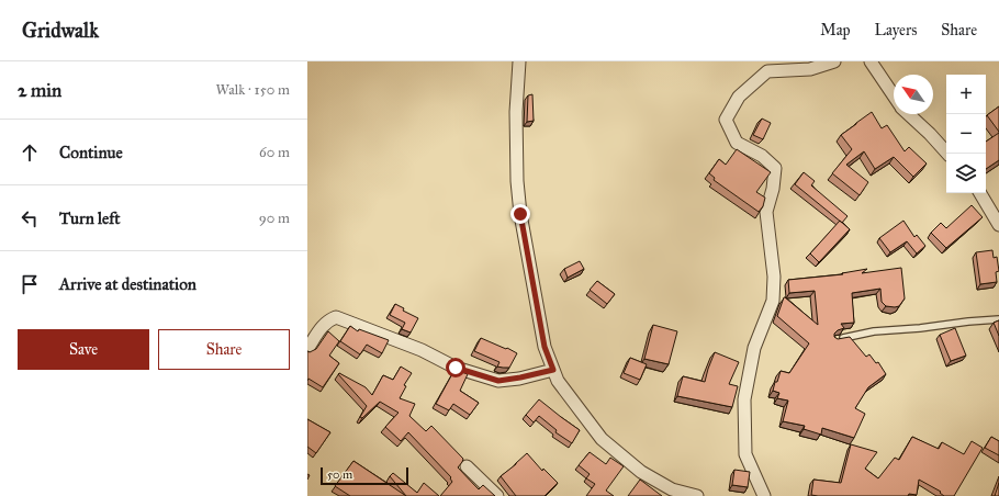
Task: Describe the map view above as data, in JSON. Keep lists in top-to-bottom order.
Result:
{
  "scale_bar": "50 m",
  "north": "top left",
  "page": {
    "header": "Gridwalk",
    "nav": ["Map", "Layers", "Share"],
    "heading": ["2 min", "Walk · 150 m"],
    "map_buttons": ["+", "−"],
    "list": [
      ["Continue", "60 m"],
      ["Turn left", "90 m"],
      "Arrive at destination"
    ],
    "buttons": ["Save", "Share"],
    "scale": "50 m"
  }
}
